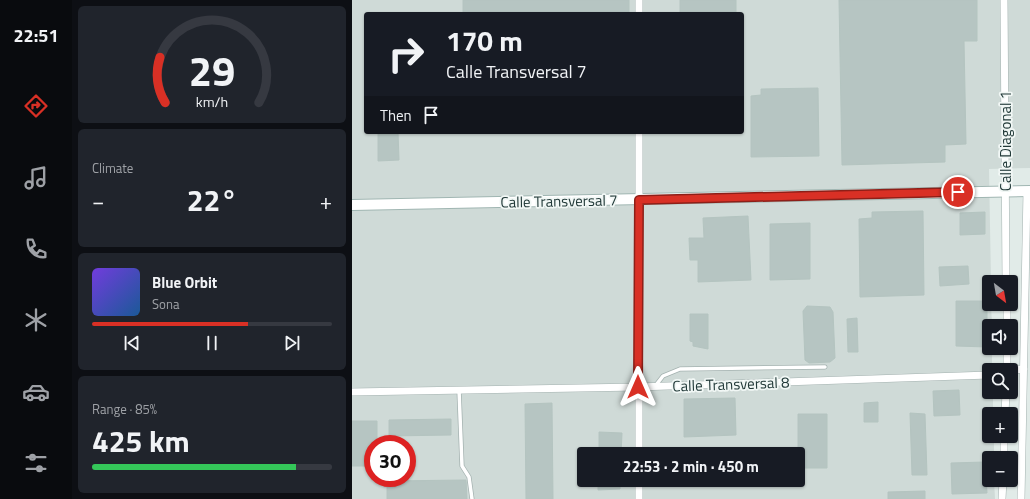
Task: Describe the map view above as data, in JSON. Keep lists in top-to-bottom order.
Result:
{
  "streets": {
    "street": ["Calle Diagonal 1", "Calle Transversal 7", "Calle Transversal 8"]
  },
  "crossings": [
    ["Calle Diagonal 1", "Calle Transversal 7"]
  ],
  "north": "bottom right",
  "page": {
    "tabs": "22:51",
    "turn": ["170 m", "Calle Transversal 7"],
    "then": "Then",
    "tile": [
      "Climate",
      ["Range · 85%", "425 km"]
    ],
    "heat": ["−", "22°", "+"],
    "song": ["Blue Orbit", "Sona"],
    "map_buttons": ["+", "−"],
    "limit": "30",
    "trip": "22:53 · 2 min · 450 m",
    "gauge": ["29", "km/h"]
  }
}
